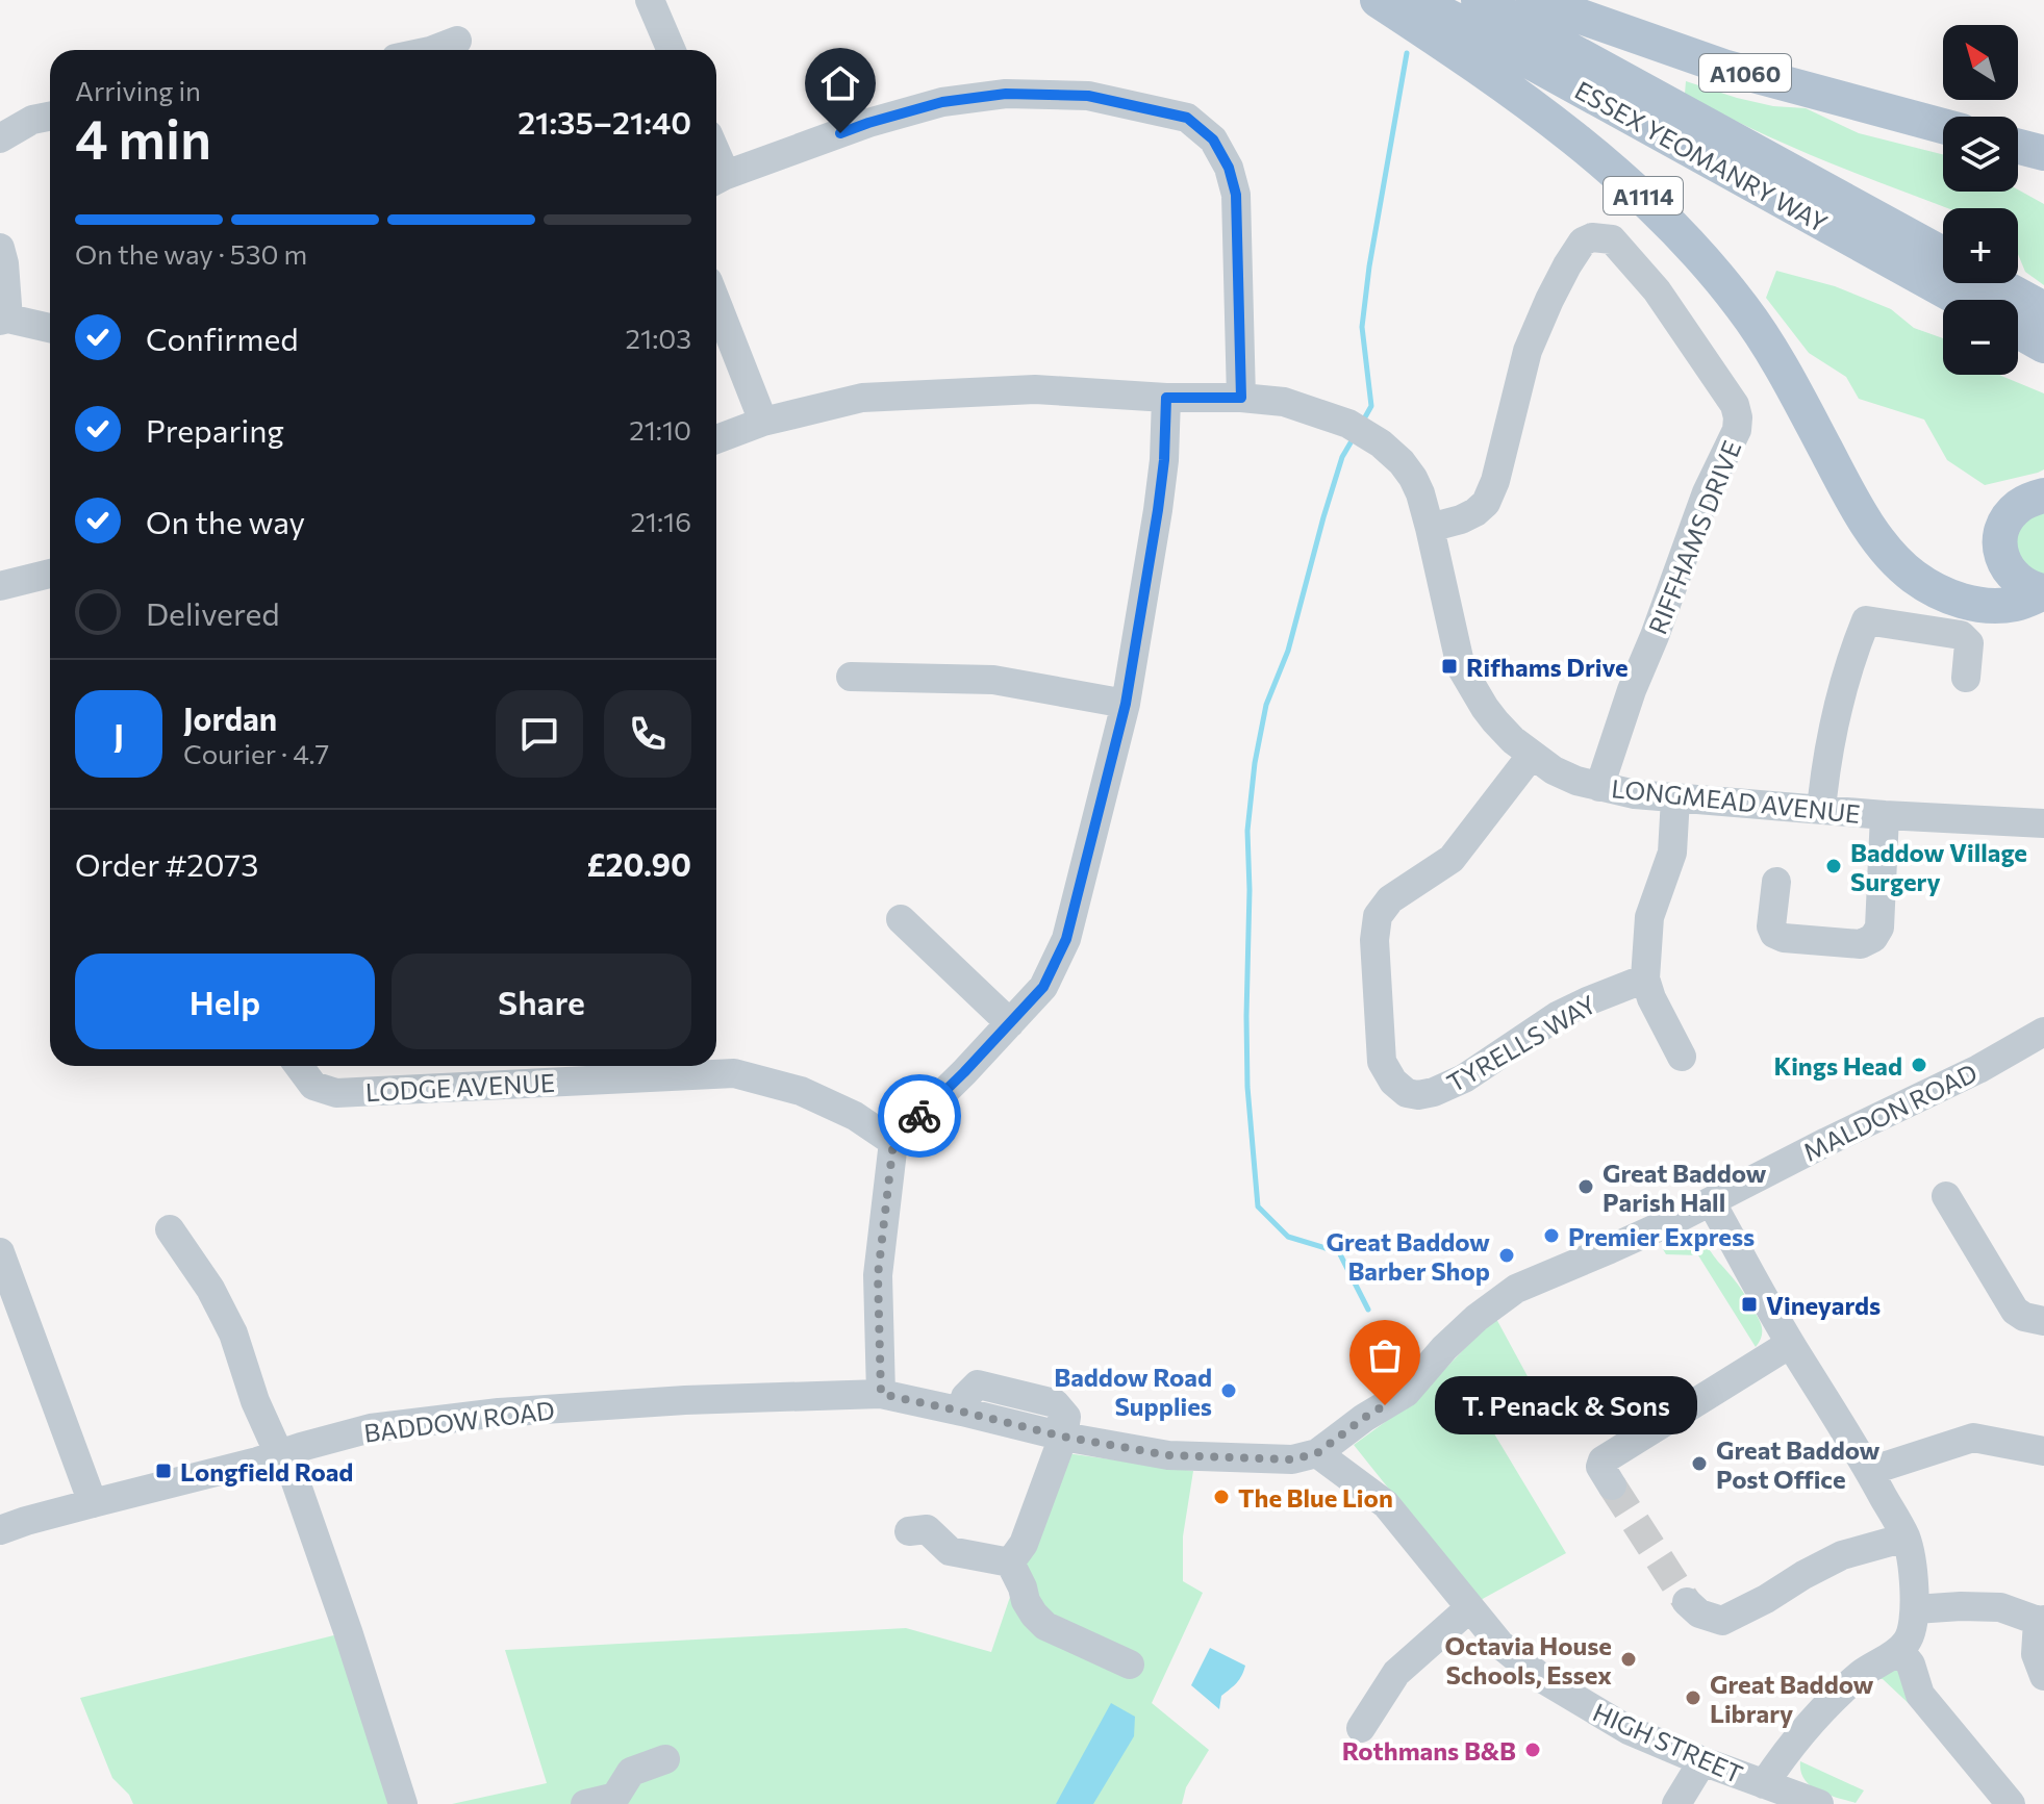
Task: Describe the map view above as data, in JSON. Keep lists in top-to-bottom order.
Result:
{
  "streets": {
    "main road": ["A1060", "ESSEX YEOMANRY WAY", "A1114"],
    "street": [
      "RIFFHAMS DRIVE",
      "LONGMEAD AVENUE",
      "TYRELLS WAY",
      "LODGE AVENUE",
      "MALDON ROAD",
      "BADDOW ROAD",
      "HIGH STREET"
    ]
  },
  "crossings": [
    ["RIFFHAMS DRIVE", "LONGMEAD AVENUE"],
    ["LONGMEAD AVENUE", "TYRELLS WAY"],
    ["MALDON ROAD", "BADDOW ROAD"],
    ["MALDON ROAD", "HIGH STREET"],
    ["BADDOW ROAD", "HIGH STREET"]
  ],
  "places": {
    "transit": ["Rifhams Drive", "Vineyards", "Longfield Road"],
    "other": [
      "Baddow Village Surgery",
      "Kings Head",
      "Great Baddow Parish Hall",
      "Premier Express",
      "Great Baddow Barber Shop",
      "Baddow Road Supplies",
      "T. Penack & Sons",
      "Great Baddow Post Office",
      "The Blue Lion",
      "Octavia House Schools, Essex",
      "Great Baddow Library",
      "Rothmans B&B"
    ]
  },
  "north": "top left",
  "page": {
    "map_buttons": ["+", "−"],
    "heading": ["4 min", "Arriving in", "21:35–21:40"],
    "panel": [
      "Jordan",
      "Courier · 4.7",
      "Order #2073",
      "£20.90"
    ],
    "bar": "On the way · 530 m",
    "list": [
      ["Confirmed", "21:03"],
      ["Preparing", "21:10"],
      ["On the way", "21:16"],
      "Delivered"
    ],
    "round": "J",
    "buttons": ["Help", "Share"],
    "bubble": "T. Penack & Sons"
  }
}
